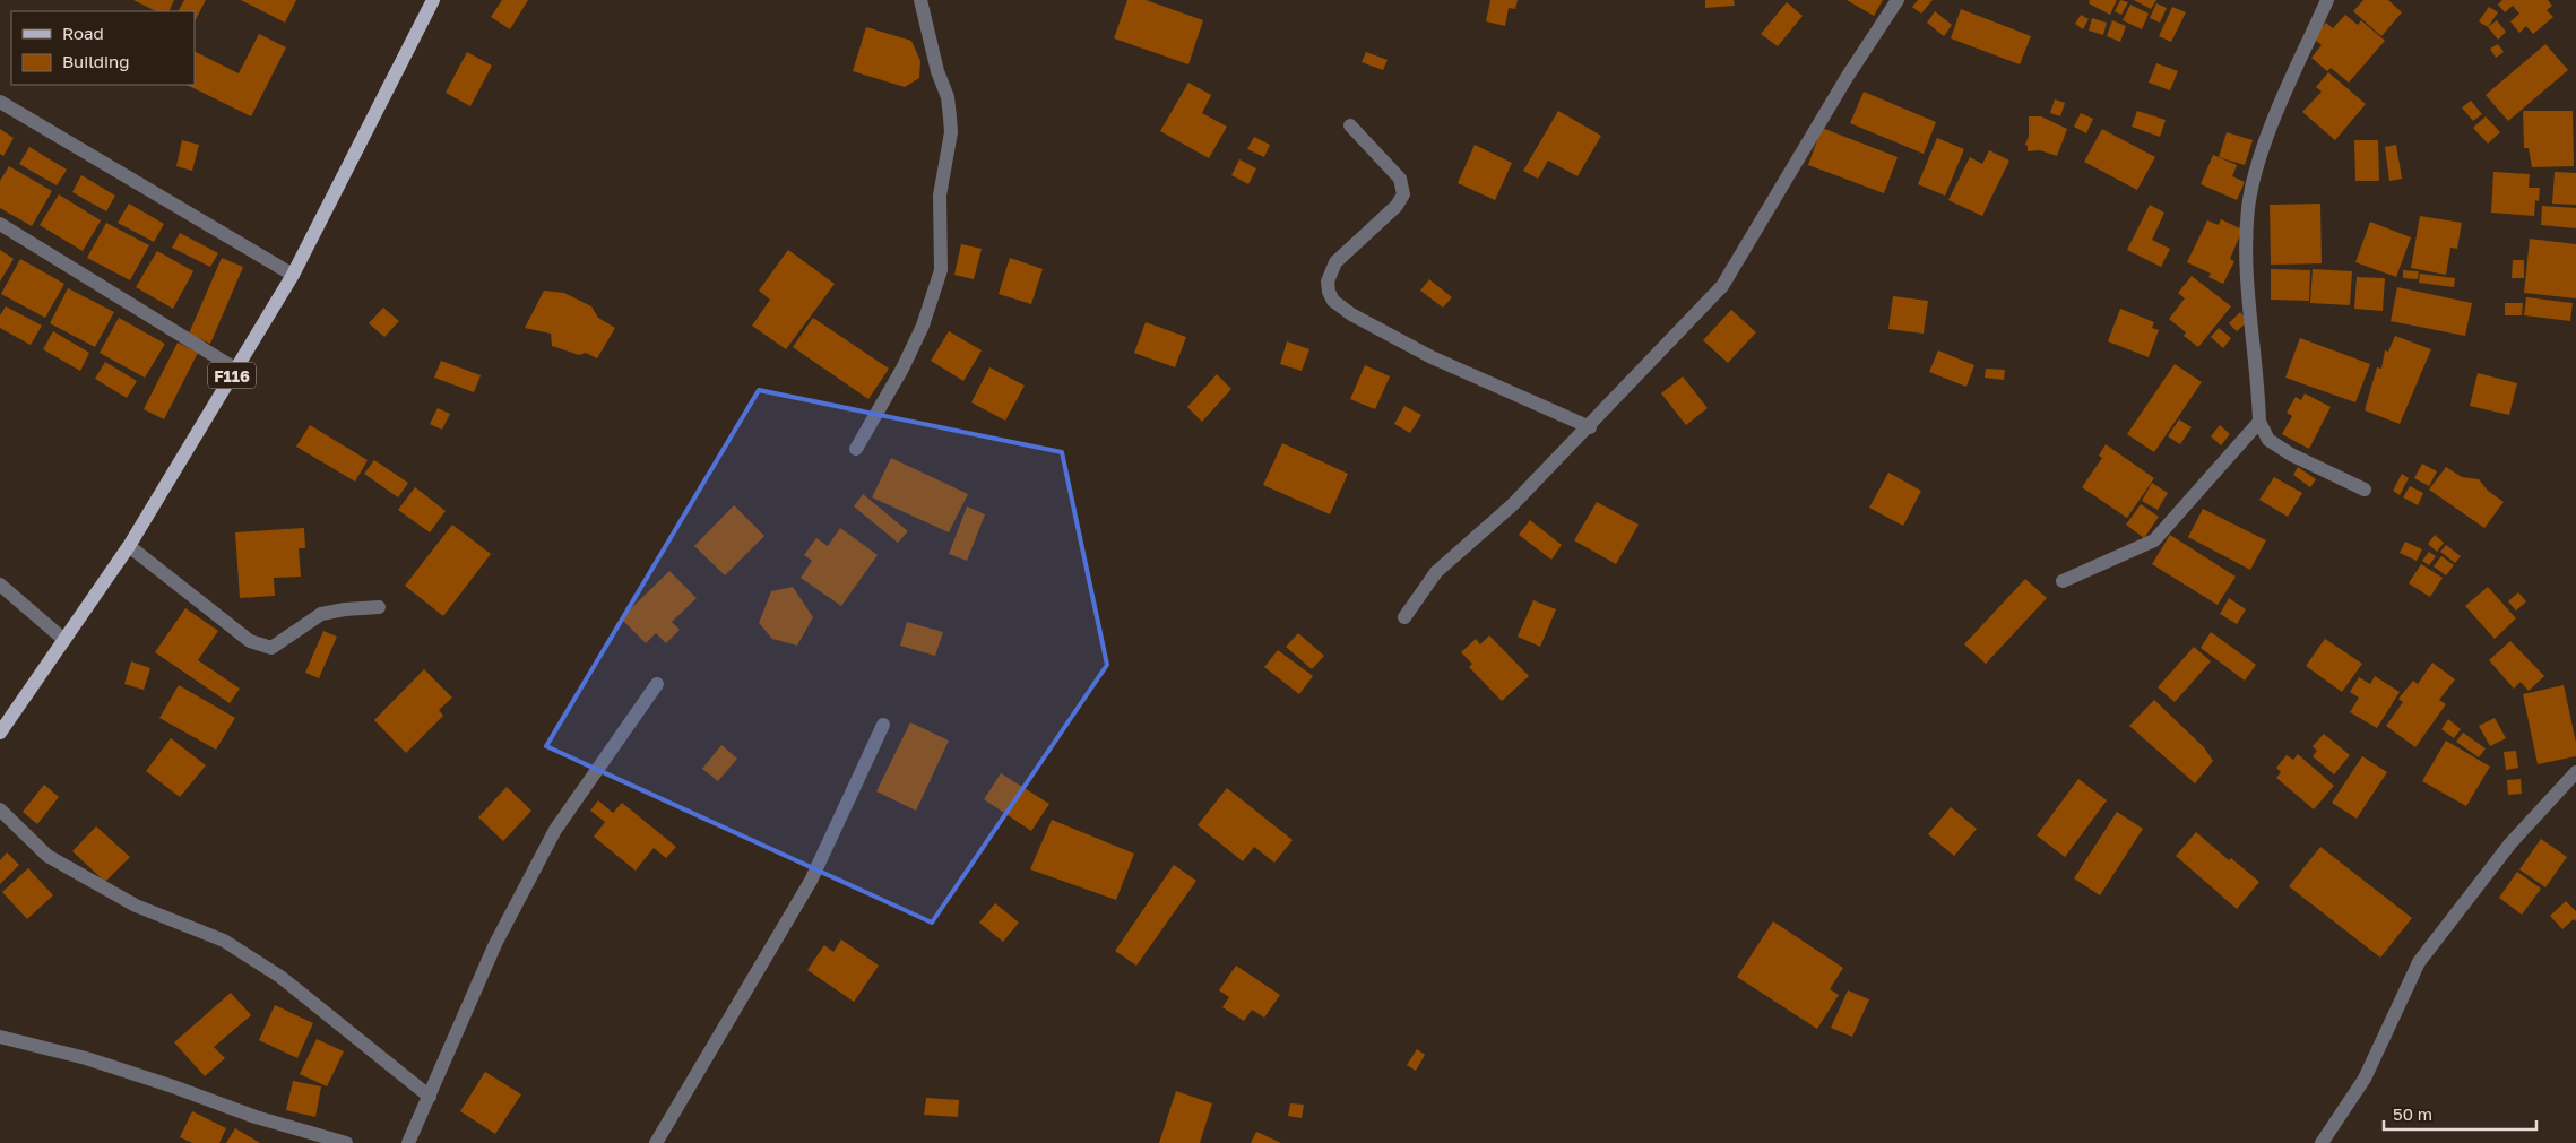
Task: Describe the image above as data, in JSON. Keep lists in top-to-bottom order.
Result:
{
  "streets": {
    "main road": ["F116"]
  },
  "legend": ["Road", "Building"],
  "scale_bar": "50 m"
}
